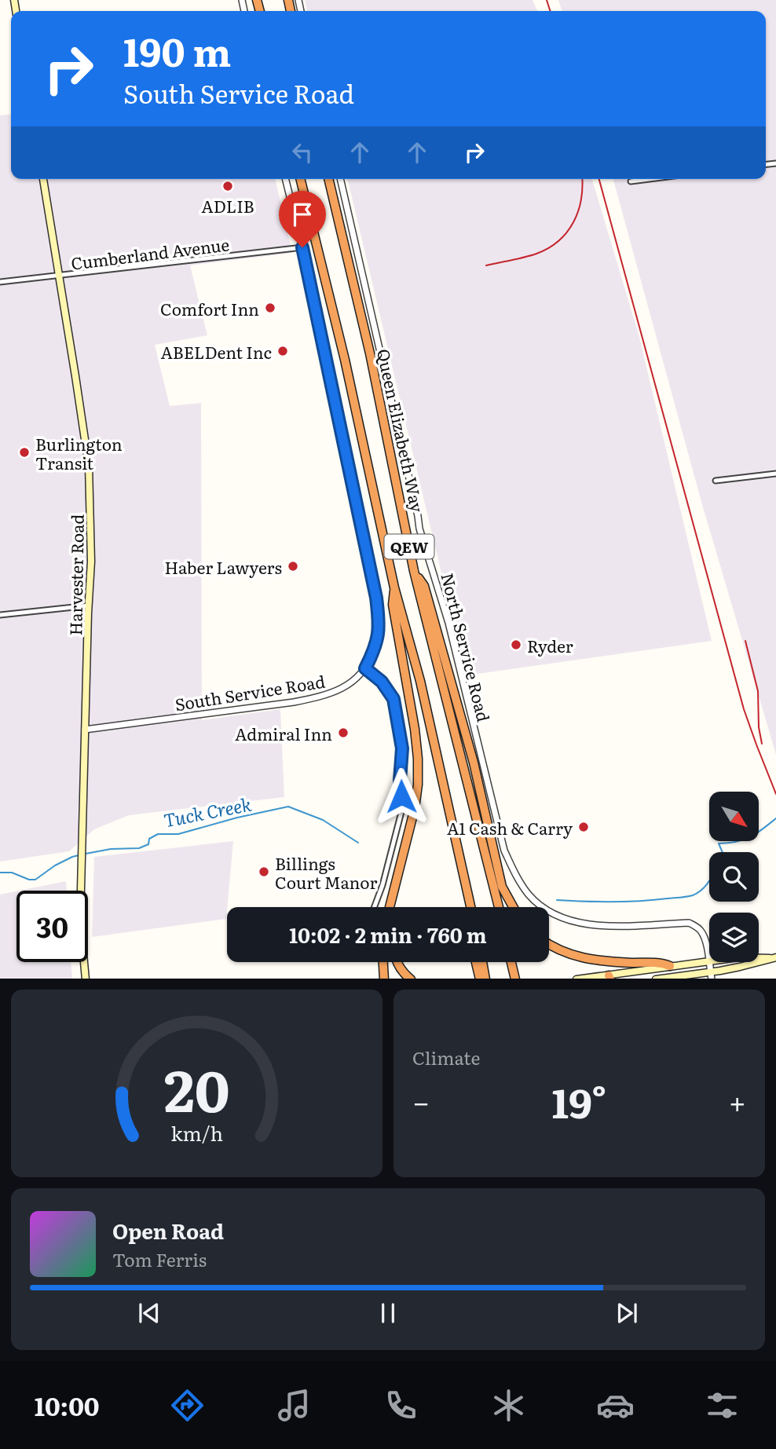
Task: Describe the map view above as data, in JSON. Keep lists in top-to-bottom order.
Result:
{
  "streets": {
    "highway": ["Queen Elizabeth Way", "QEW"],
    "main road": ["Harvester Road"],
    "street": ["Cumberland Avenue", "North Service Road", "South Service Road"]
  },
  "crossings": [
    ["Cumberland Avenue", "Harvester Road"],
    ["Cumberland Avenue", "South Service Road"],
    ["Harvester Road", "South Service Road"]
  ],
  "water": ["Tuck Creek"],
  "places": [
    "ADLIB",
    "Comfort Inn",
    "ABELDent Inc",
    "Burlington Transit",
    "Haber Lawyers",
    "Ryder",
    "Admiral Inn",
    "A1 Cash & Carry",
    "Billings Court Manor"
  ],
  "north": "bottom right",
  "page": {
    "turn": ["190 m", "South Service Road"],
    "limit": "30",
    "trip": "10:02 · 2 min · 760 m",
    "tile": "Climate",
    "heat": ["−", "19°", "+"],
    "song": ["Open Road", "Tom Ferris"],
    "tabs": "10:00",
    "gauge": ["20", "km/h"]
  }
}
